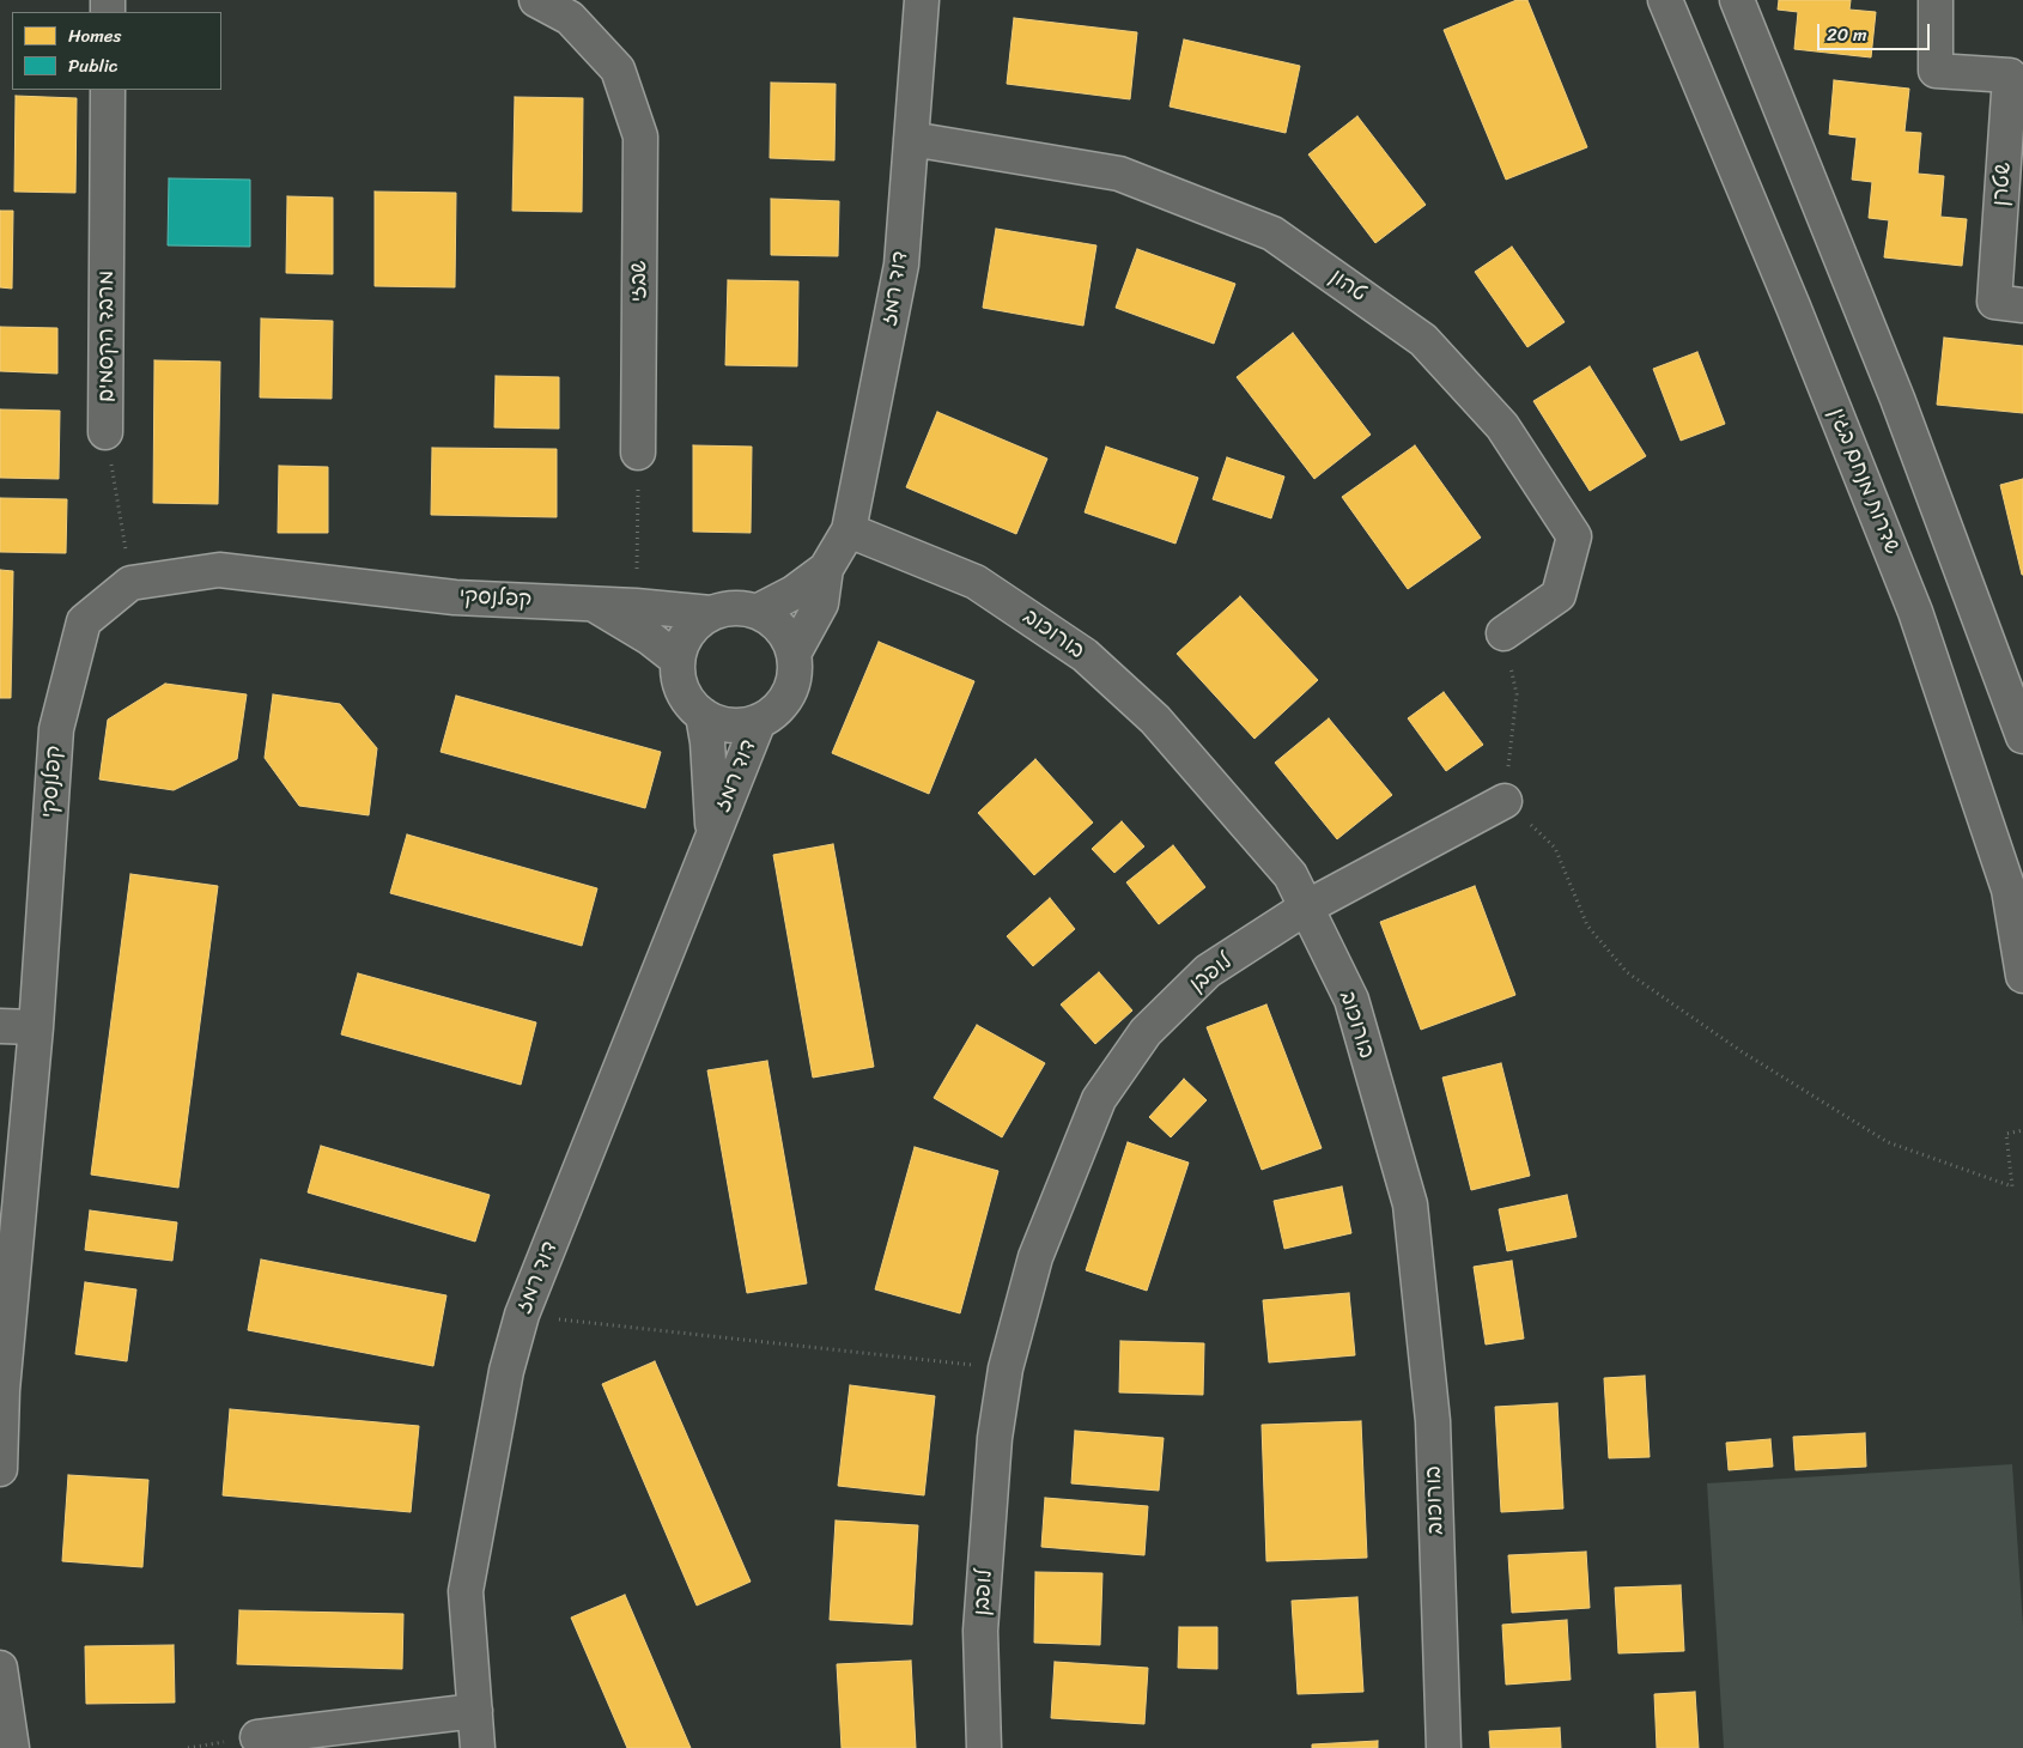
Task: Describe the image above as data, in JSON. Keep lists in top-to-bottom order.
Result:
{
  "streets": {
    "street": [
      "שטרן",
      "שבזי",
      "טהון",
      "דוד רמז",
      "מרבד הקסמים",
      "שדרות מנחם בגין",
      "קפלנסקי",
      "בורוכוב",
      "לופבן"
    ]
  },
  "crossings": [
    ["טהון", "דוד רמז"],
    ["דוד רמז", "קפלנסקי"],
    ["דוד רמז", "בורוכוב"],
    ["מרבד הקסמים", "קפלנסקי"],
    ["בורוכוב", "לופבן"]
  ],
  "legend": ["Homes", "Public"],
  "scale_bar": "20 m"
}
